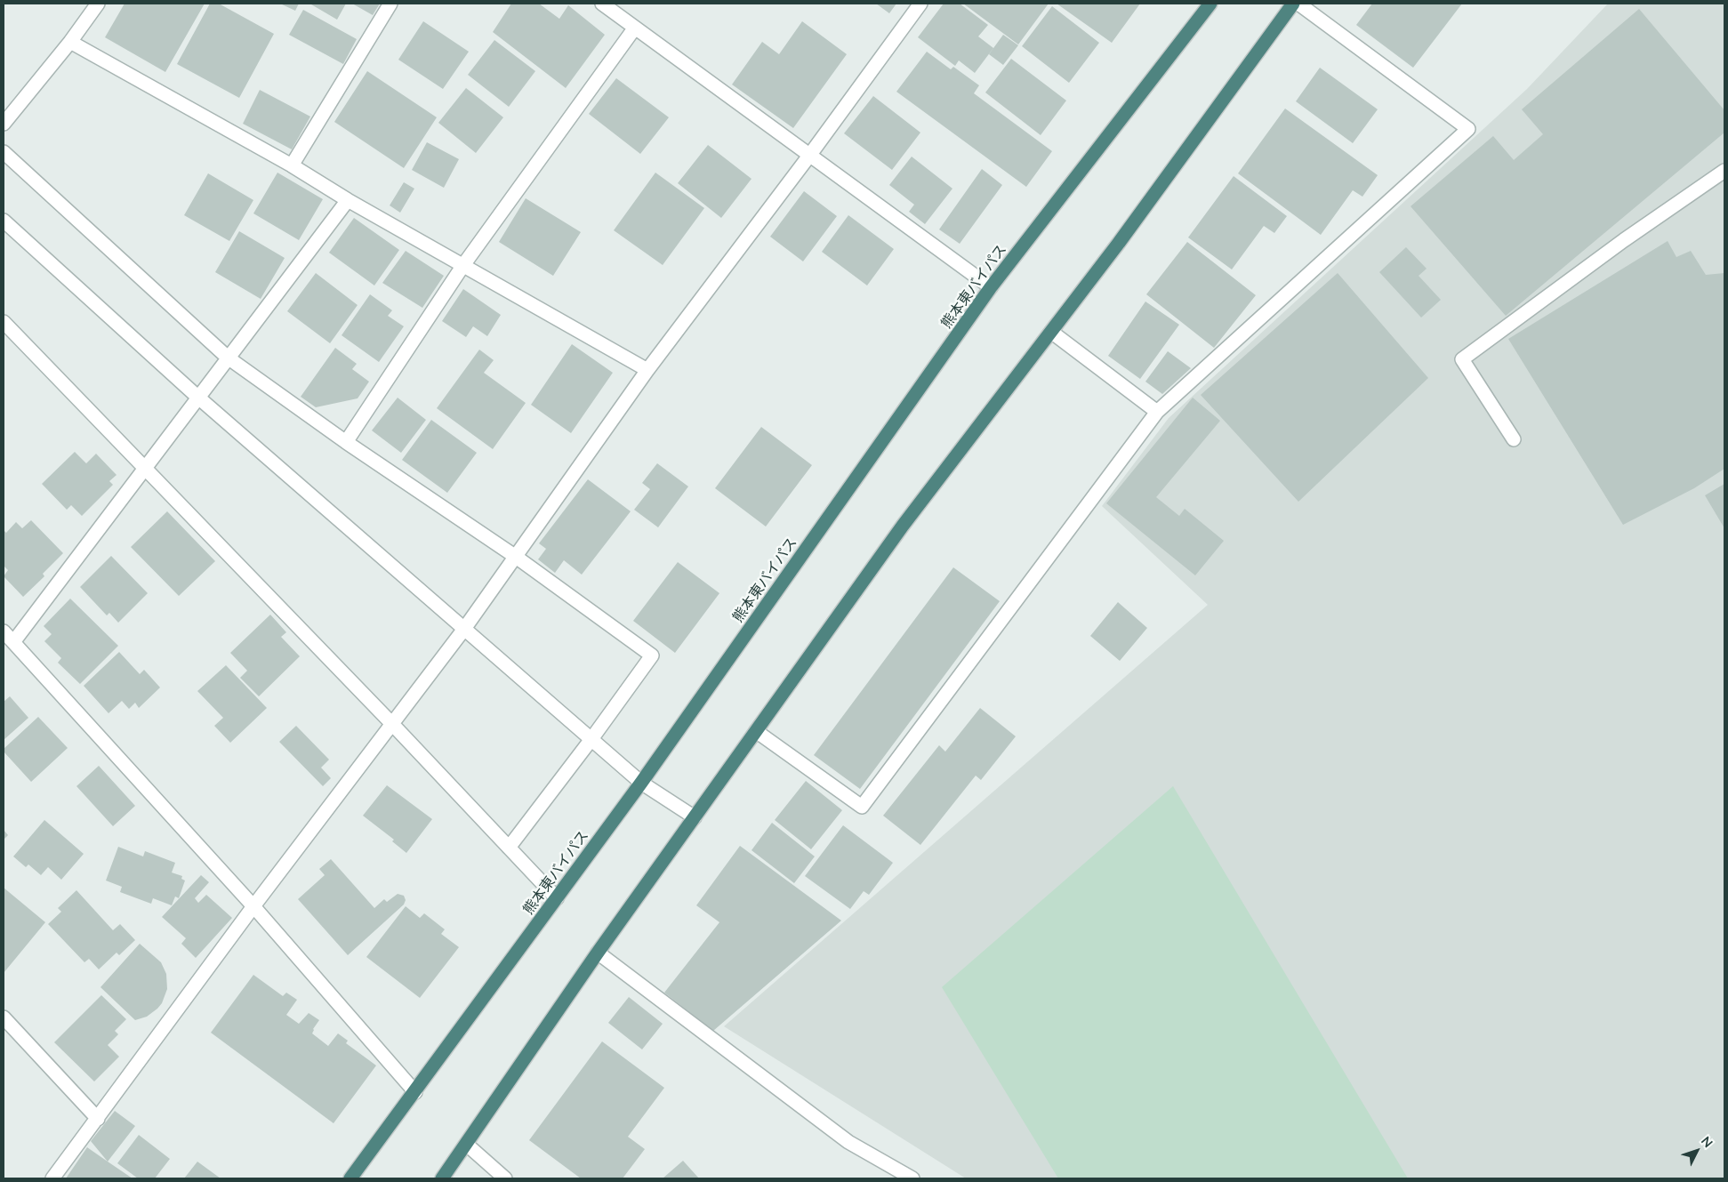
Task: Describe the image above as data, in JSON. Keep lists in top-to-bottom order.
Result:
{
  "streets": {
    "highway": ["熊本東バイパス"]
  },
  "north": "top right"
}
